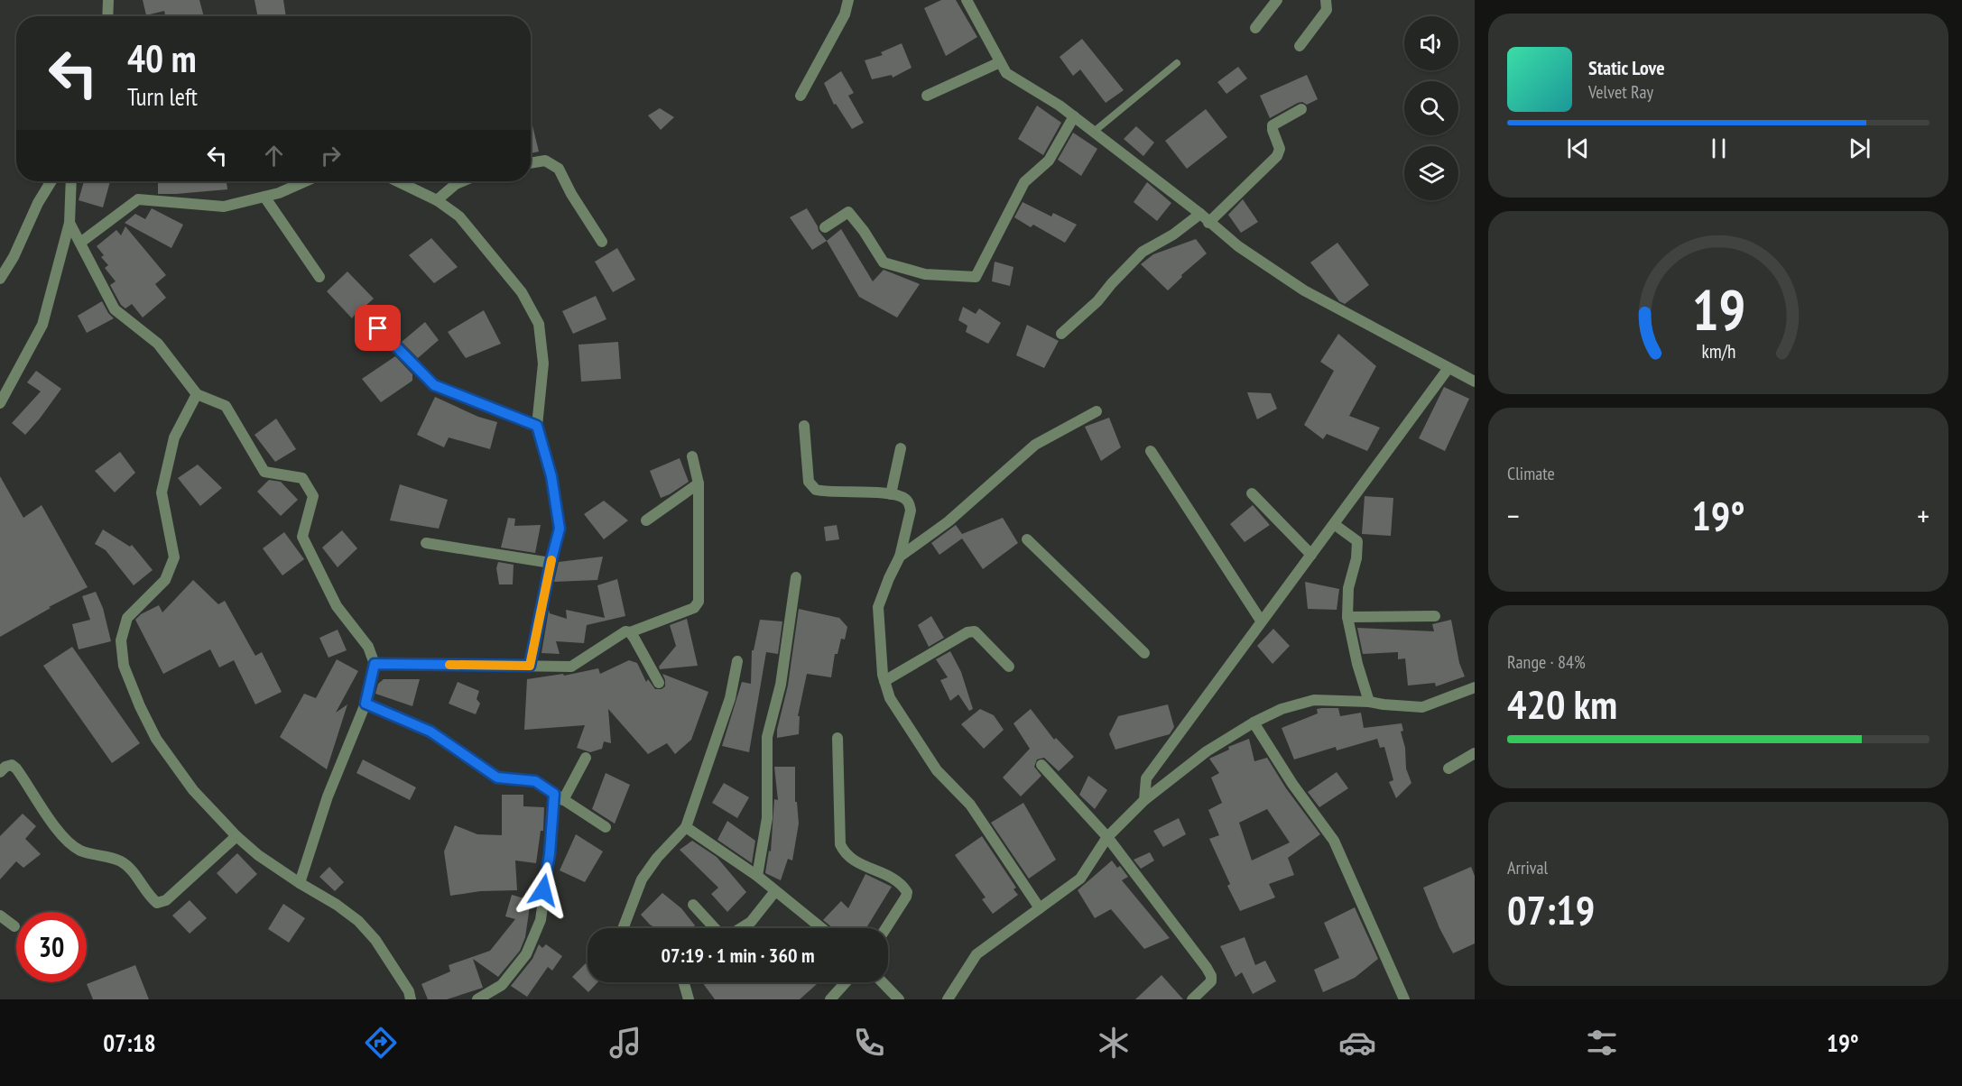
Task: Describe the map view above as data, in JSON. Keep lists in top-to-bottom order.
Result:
{
  "page": {
    "turn": ["40 m", "Turn left"],
    "song": ["Static Love", "Velvet Ray"],
    "tile": [
      "Climate",
      ["Range · 84%", "420 km"],
      ["Arrival", "07:19"]
    ],
    "heat": ["−", "19°", "+"],
    "limit": "30",
    "trip": "07:19 · 1 min · 360 m",
    "tabs": ["07:18", "19°"],
    "gauge": ["19", "km/h"]
  }
}
